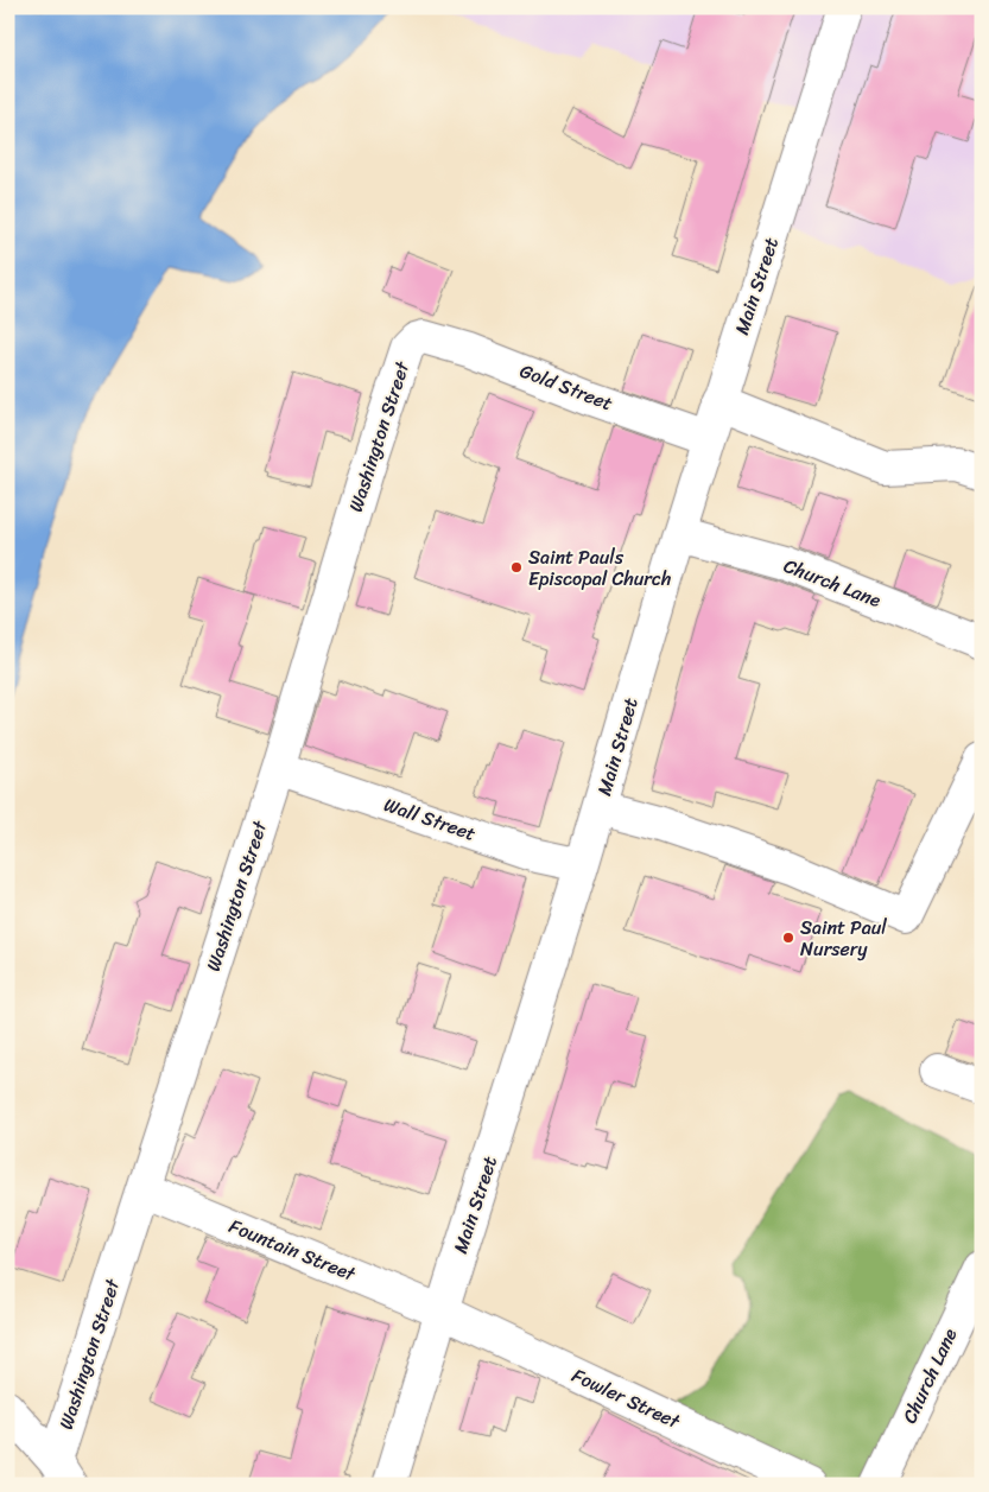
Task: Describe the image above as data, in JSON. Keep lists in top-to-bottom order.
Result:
{
  "streets": {
    "street": [
      "Main Street",
      "Gold Street",
      "Washington Street",
      "Church Lane",
      "Wall Street",
      "Fountain Street",
      "Fowler Street"
    ]
  },
  "crossings": [
    ["Main Street", "Gold Street"],
    ["Main Street", "Church Lane"],
    ["Main Street", "Wall Street"],
    ["Main Street", "Fountain Street"],
    ["Main Street", "Fowler Street"],
    ["Gold Street", "Washington Street"],
    ["Washington Street", "Wall Street"],
    ["Washington Street", "Fountain Street"],
    ["Fountain Street", "Fowler Street"]
  ],
  "places": ["Saint Pauls Episcopal Church", "Saint Paul Nursery"]
}
